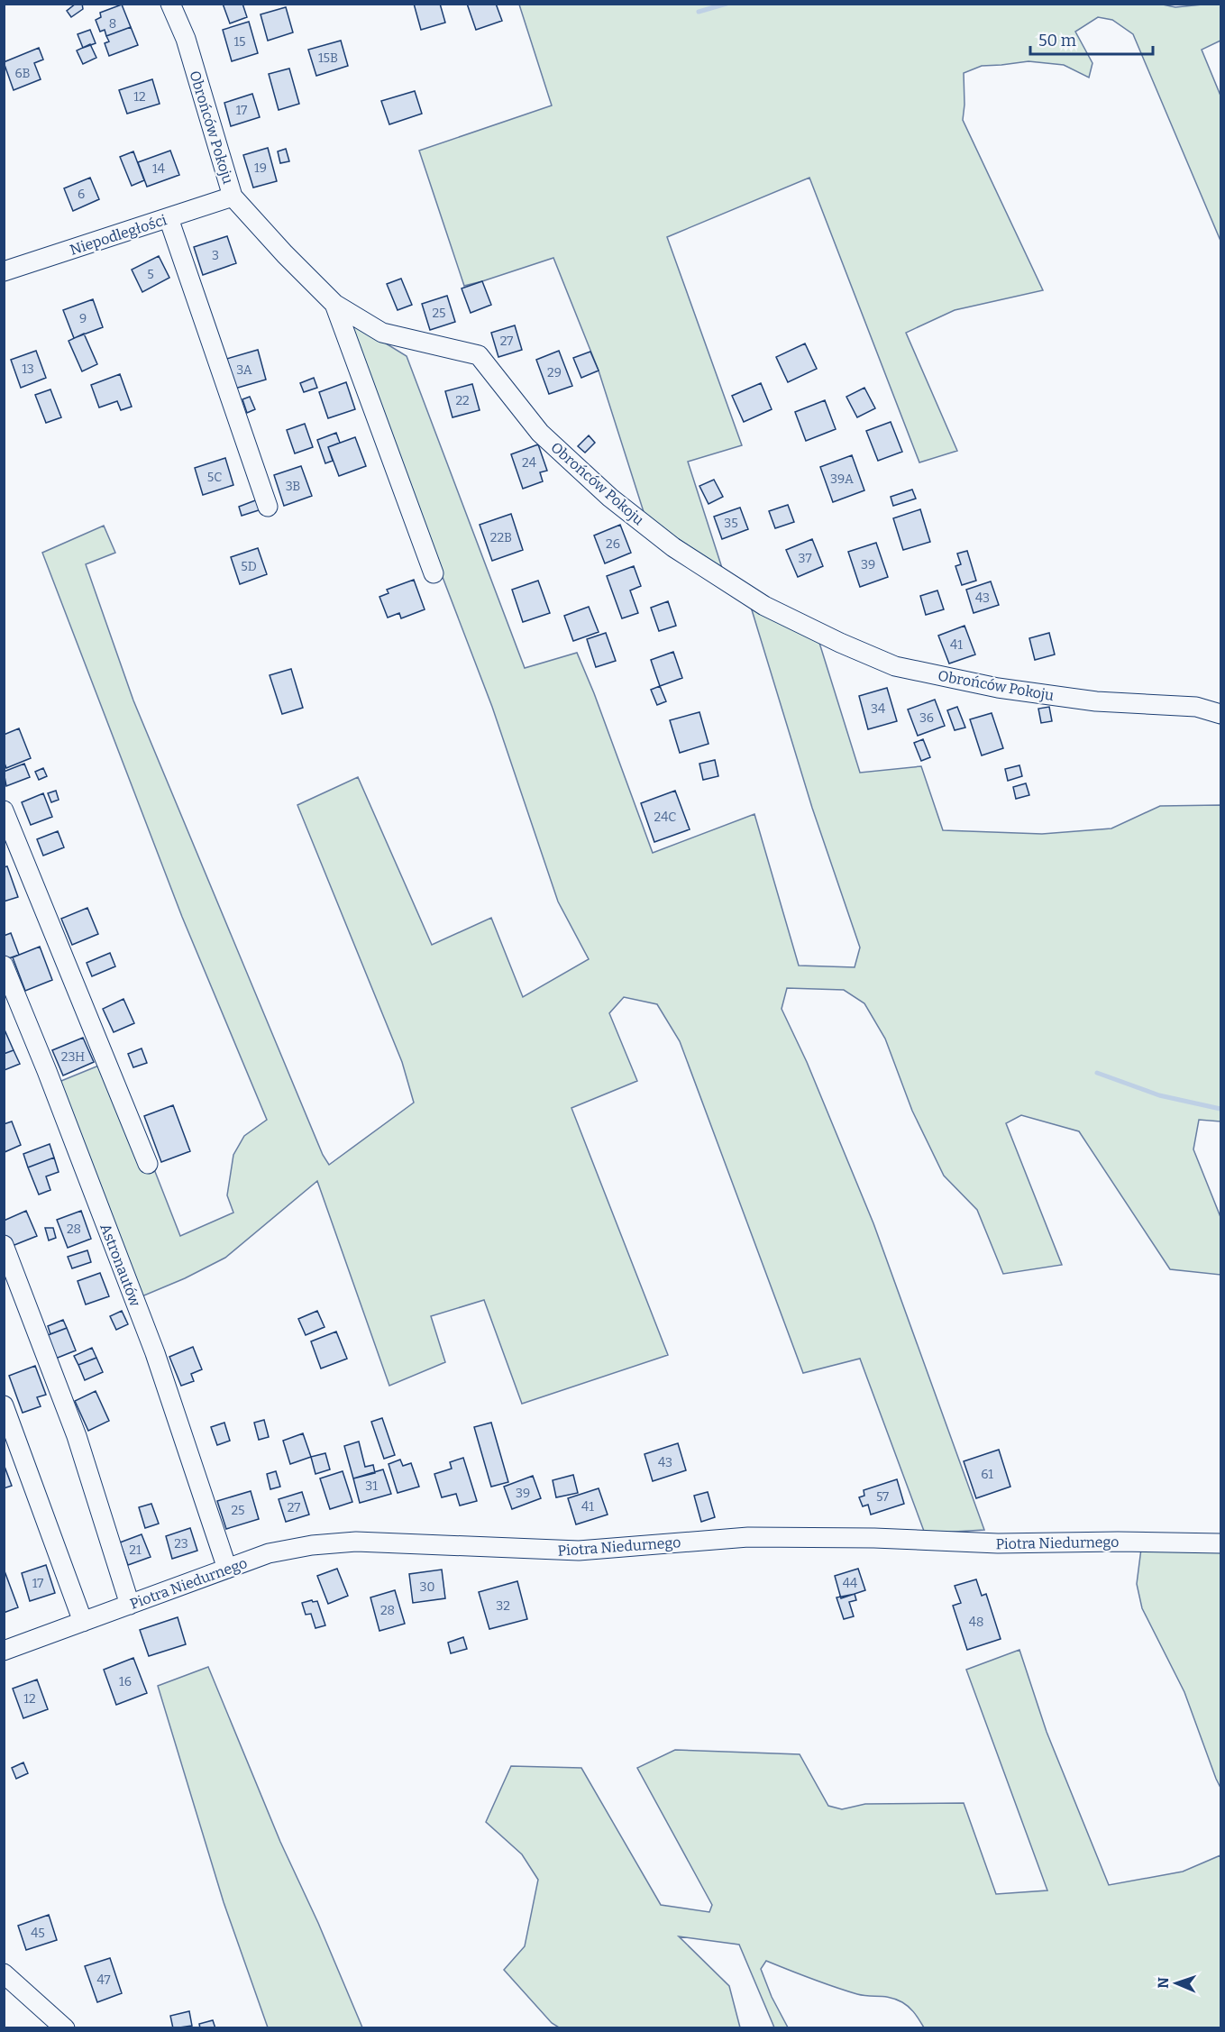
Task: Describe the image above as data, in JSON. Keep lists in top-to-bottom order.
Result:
{
  "streets": {
    "street": [
      "Obrońców Pokoju",
      "Niepodległości",
      "Astronautów",
      "Piotra Niedurnego"
    ]
  },
  "crossings": [
    ["Obrońców Pokoju", "Niepodległości"],
    ["Astronautów", "Piotra Niedurnego"]
  ],
  "house_numbers": [
    "8",
    "15",
    "15B",
    "6B",
    "12",
    "17",
    "19",
    "14",
    "6",
    "3",
    "5",
    "25",
    "9",
    "27",
    "13",
    "3A",
    "29",
    "22",
    "24",
    "5C",
    "39A",
    "3B",
    "35",
    "22B",
    "26",
    "37",
    "39",
    "5D",
    "43",
    "41",
    "34",
    "36",
    "24C",
    "23H",
    "28",
    "43",
    "61",
    "31",
    "39",
    "57",
    "41",
    "27",
    "25",
    "23",
    "21",
    "17",
    "44",
    "30",
    "32",
    "28",
    "48",
    "16",
    "12",
    "45",
    "47"
  ],
  "scale_bar": "50 m",
  "north": "left"
}
